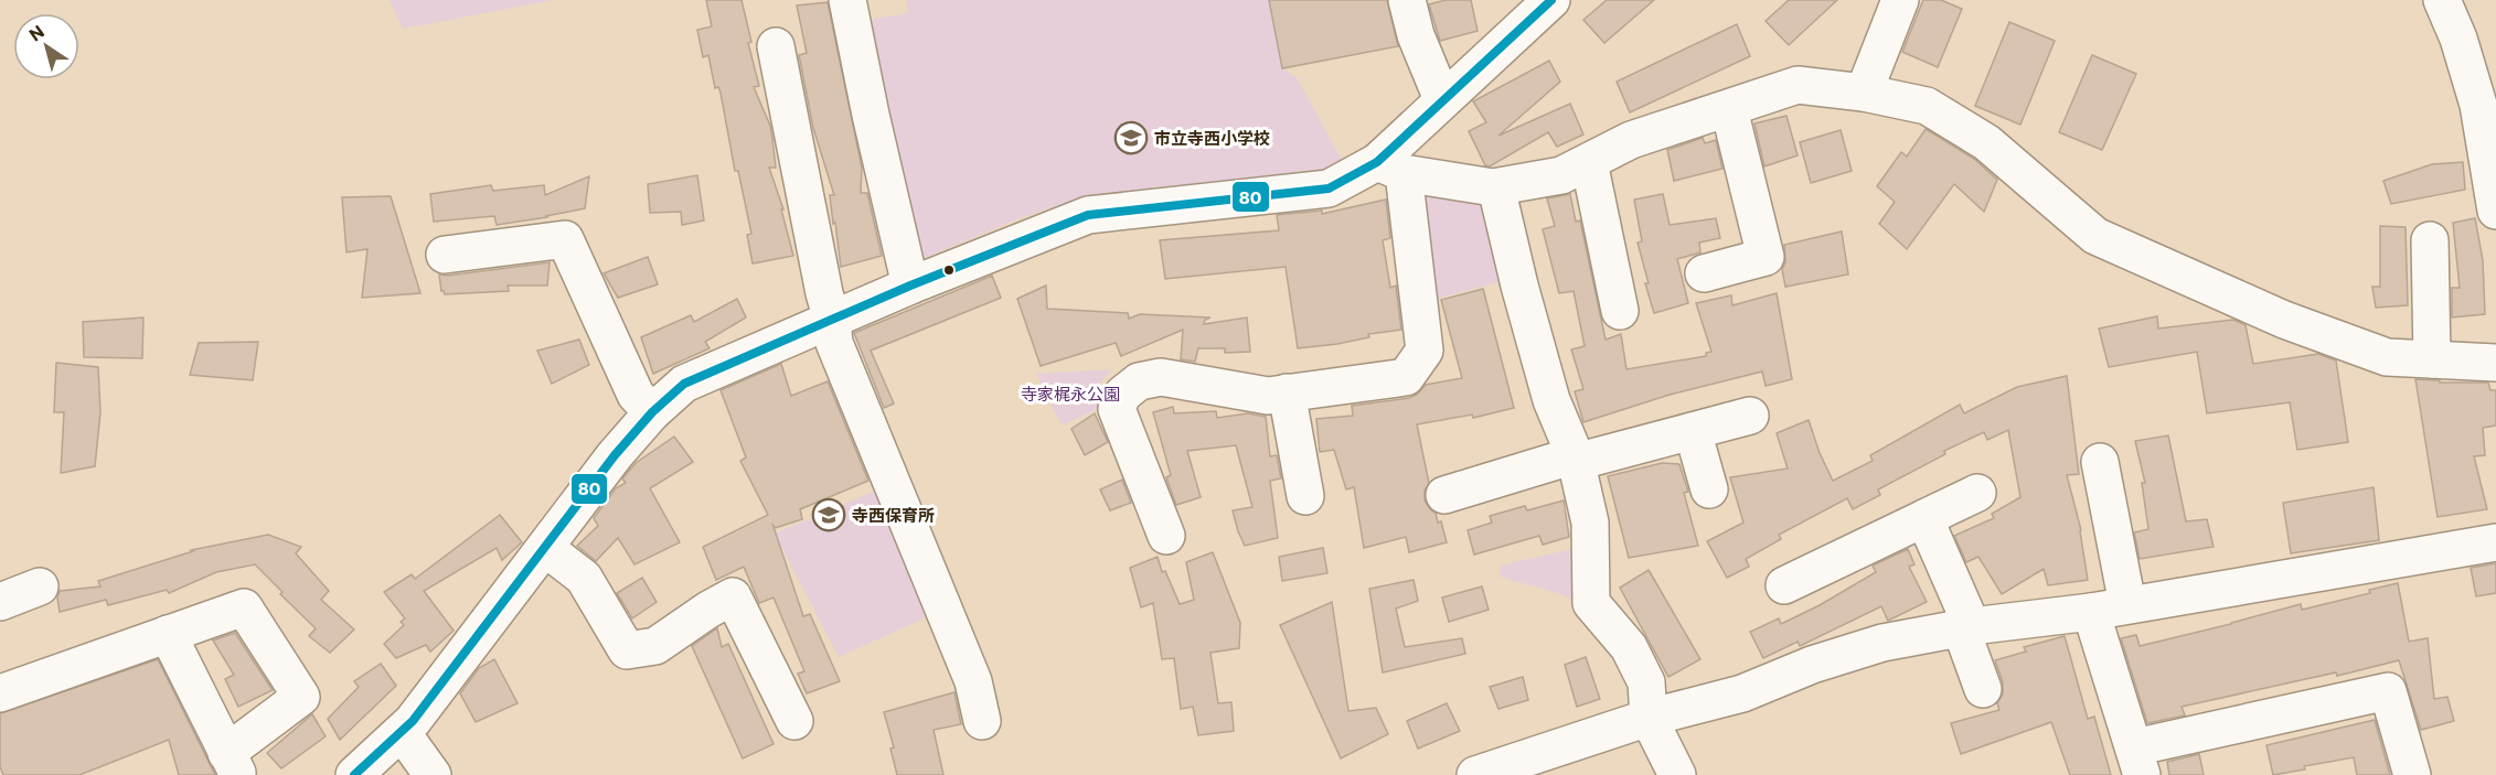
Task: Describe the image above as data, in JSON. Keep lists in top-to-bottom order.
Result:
{
  "parks": ["寺家梶永公園"],
  "places": {
    "school or university": ["市立寺西小学校", "寺西保育所"]
  },
  "lines": ["transit line 80"],
  "north": "top left"
}
